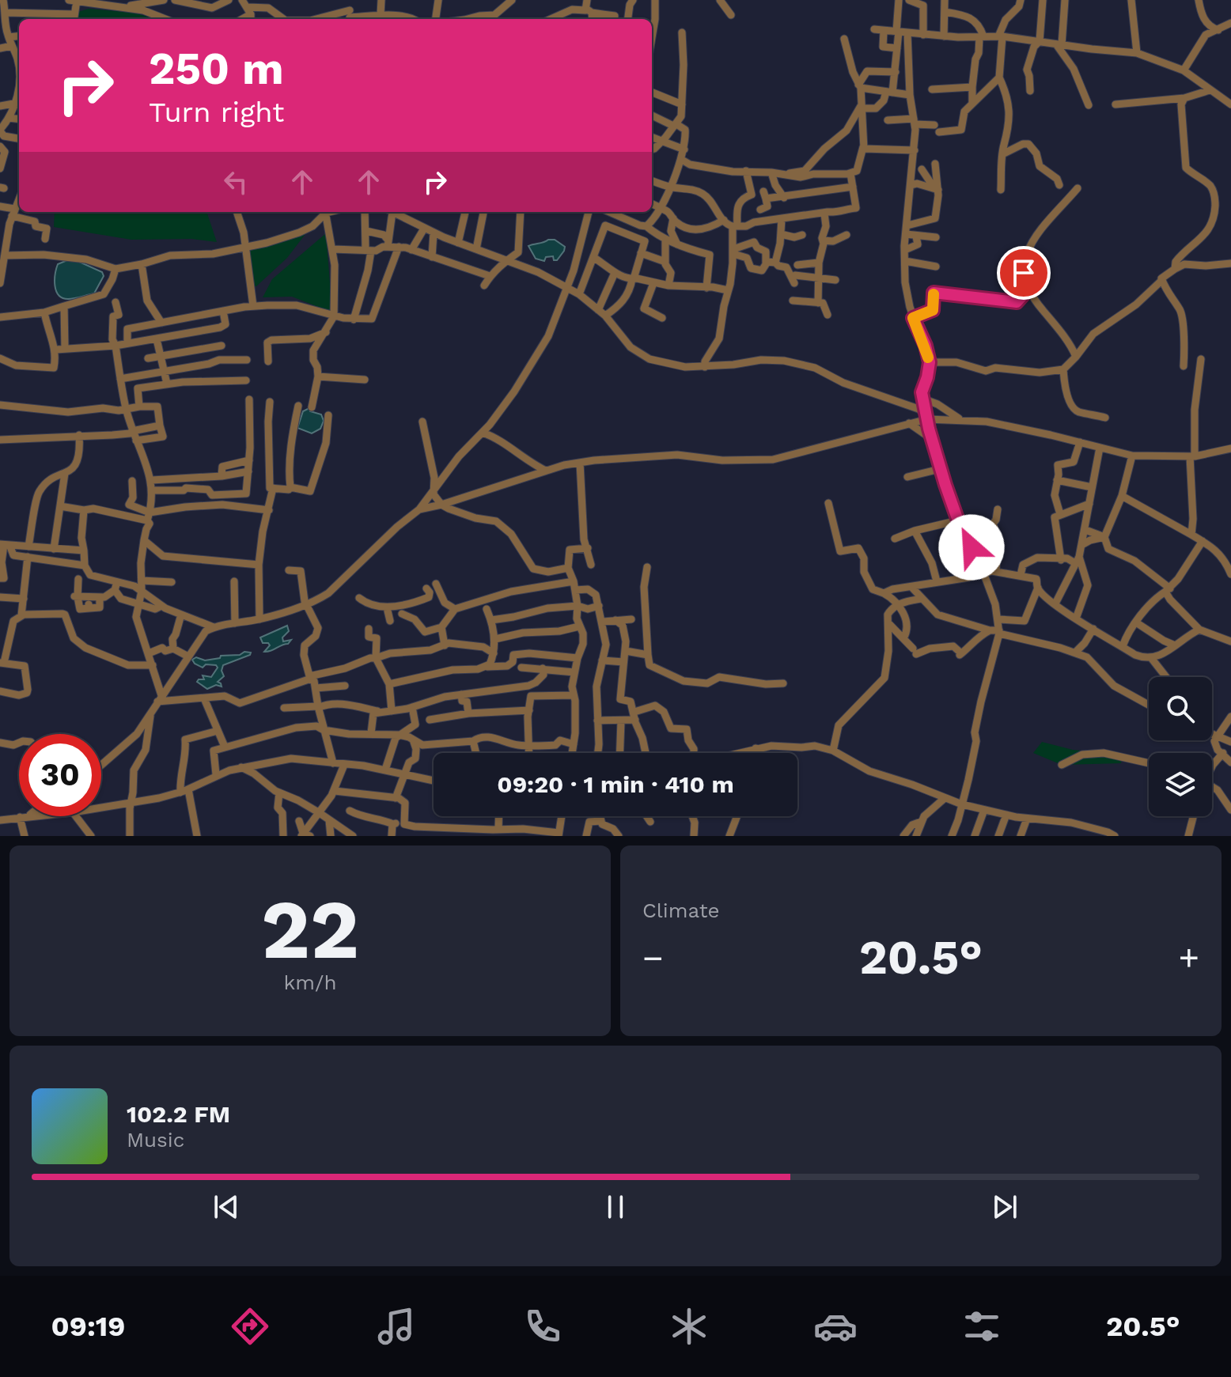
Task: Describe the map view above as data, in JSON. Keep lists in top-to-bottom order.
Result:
{
  "page": {
    "turn": ["250 m", "Turn right"],
    "limit": "30",
    "trip": "09:20 · 1 min · 410 m",
    "tile": [
      ["22", "km/h"],
      "Climate"
    ],
    "heat": ["−", "20.5°", "+"],
    "song": ["102.2 FM", "Music"],
    "tabs": ["09:19", "20.5°"]
  }
}
